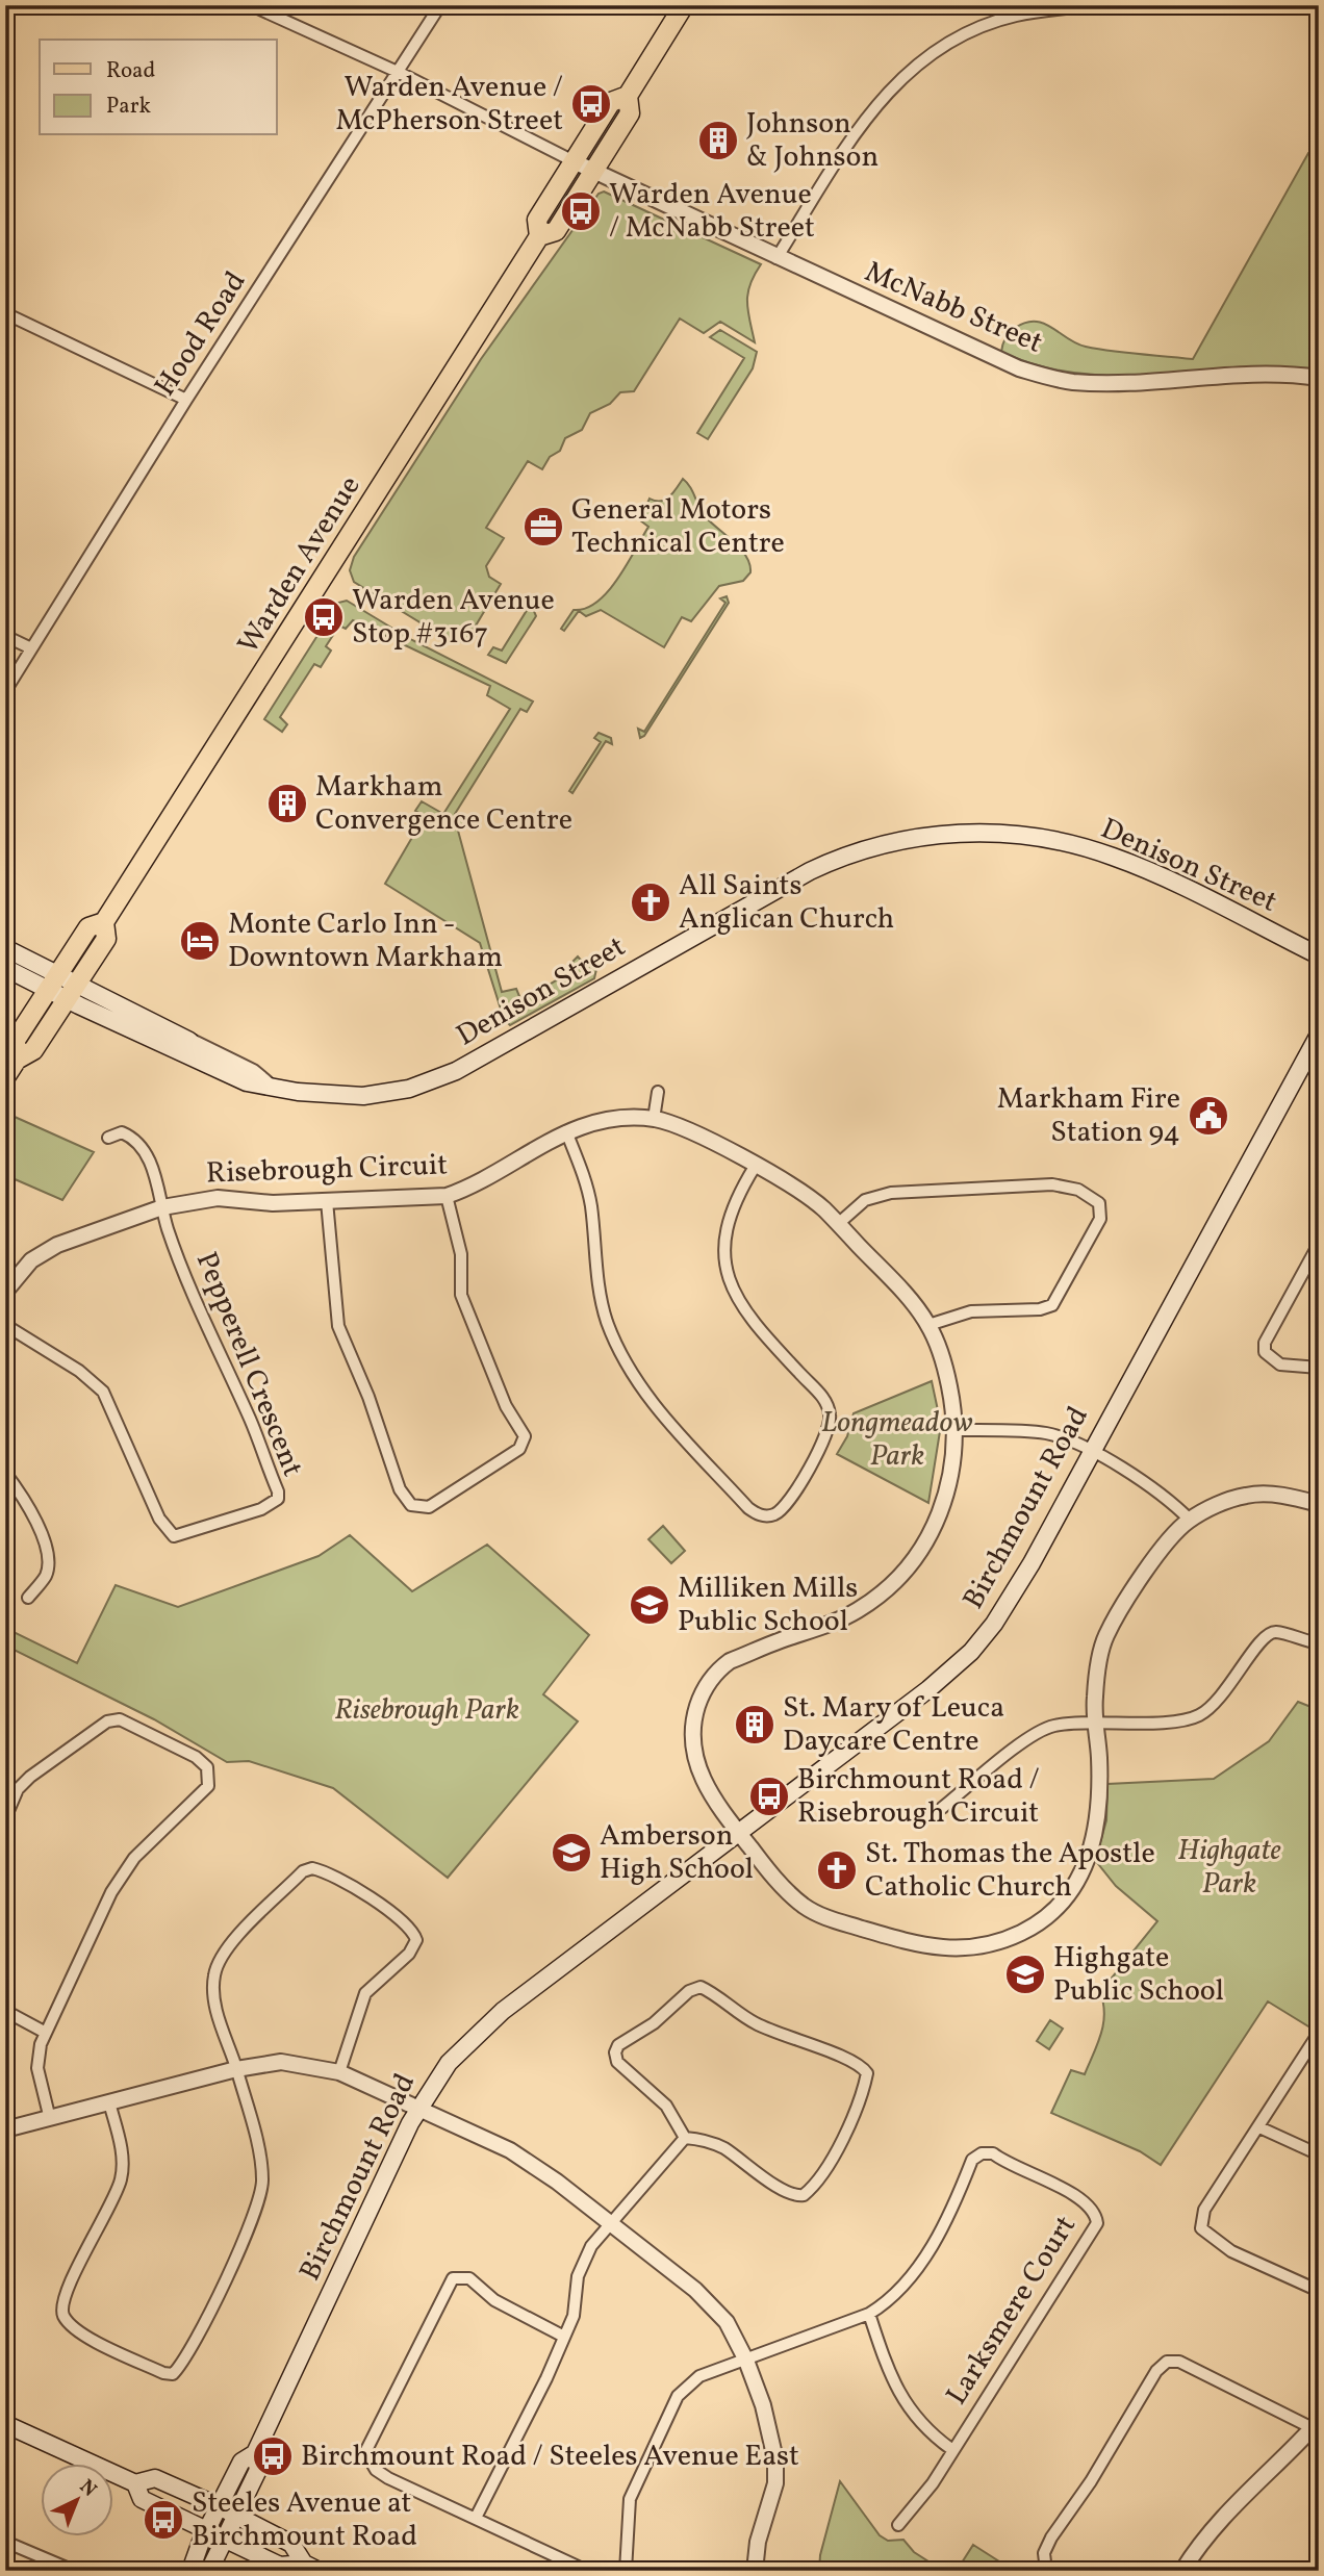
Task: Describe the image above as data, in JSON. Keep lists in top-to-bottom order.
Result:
{
  "streets": {
    "main road": ["Warden Avenue", "Denison Street", "Birchmount Road"],
    "street": [
      "McNabb Street",
      "Hood Road",
      "Risebrough Circuit",
      "Pepperell Crescent",
      "Larksmere Court"
    ]
  },
  "crossings": [
    ["McNabb Street", "Warden Avenue"],
    ["Warden Avenue", "Denison Street"],
    ["Risebrough Circuit", "Pepperell Crescent"],
    ["Risebrough Circuit", "Birchmount Road"]
  ],
  "parks": ["Longmeadow Park", "Risebrough Park", "Highgate Park"],
  "places": {
    "bus stop": [
      "Warden Avenue / McPherson Street",
      "Warden Avenue / McNabb Street",
      "Warden Avenue Stop #3167",
      "Birchmount Road / Risebrough Circuit",
      "Birchmount Road / Steeles Avenue East",
      "Steeles Avenue at Birchmount Road"
    ],
    "building": ["Johnson & Johnson", "Markham Convergence Centre", "St. Mary of Leuca Daycare Centre"],
    "office": ["General Motors Technical Centre"],
    "church": ["All Saints Anglican Church", "St. Thomas the Apostle Catholic Church"],
    "hotel": ["Monte Carlo Inn - Downtown Markham"],
    "public building": ["Markham Fire Station 94"],
    "school or university": ["Milliken Mills Public School", "Amberson High School", "Highgate Public School"]
  },
  "legend": ["Road", "Park"],
  "north": "top right"
}
